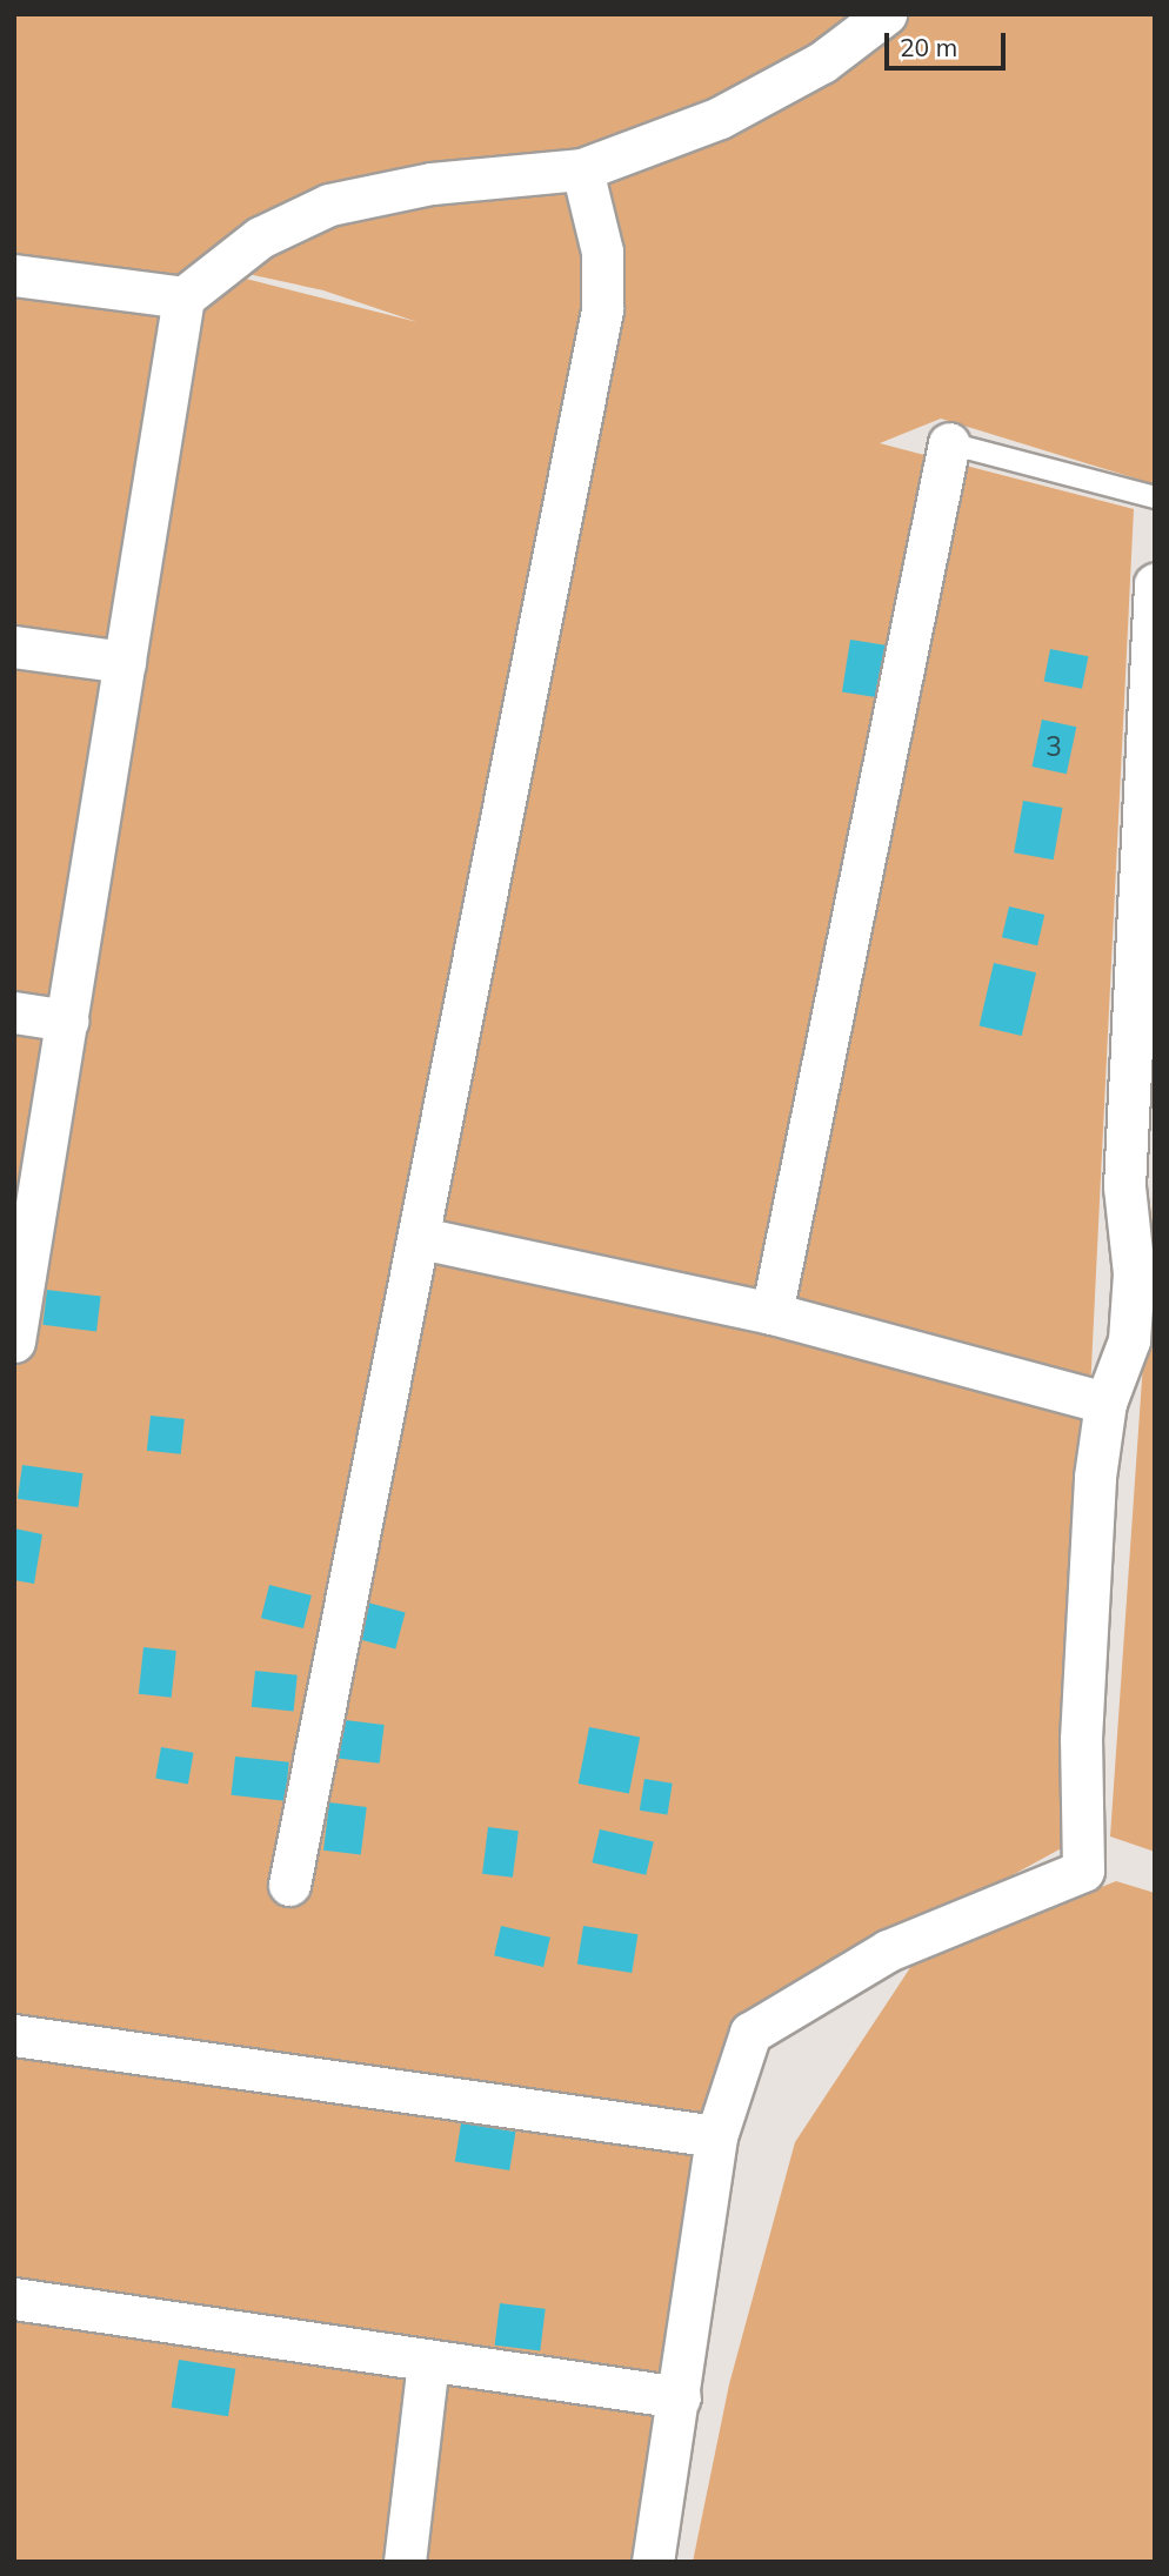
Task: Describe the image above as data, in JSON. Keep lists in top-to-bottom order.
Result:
{
  "house_numbers": ["3"],
  "scale_bar": "20 m"
}
